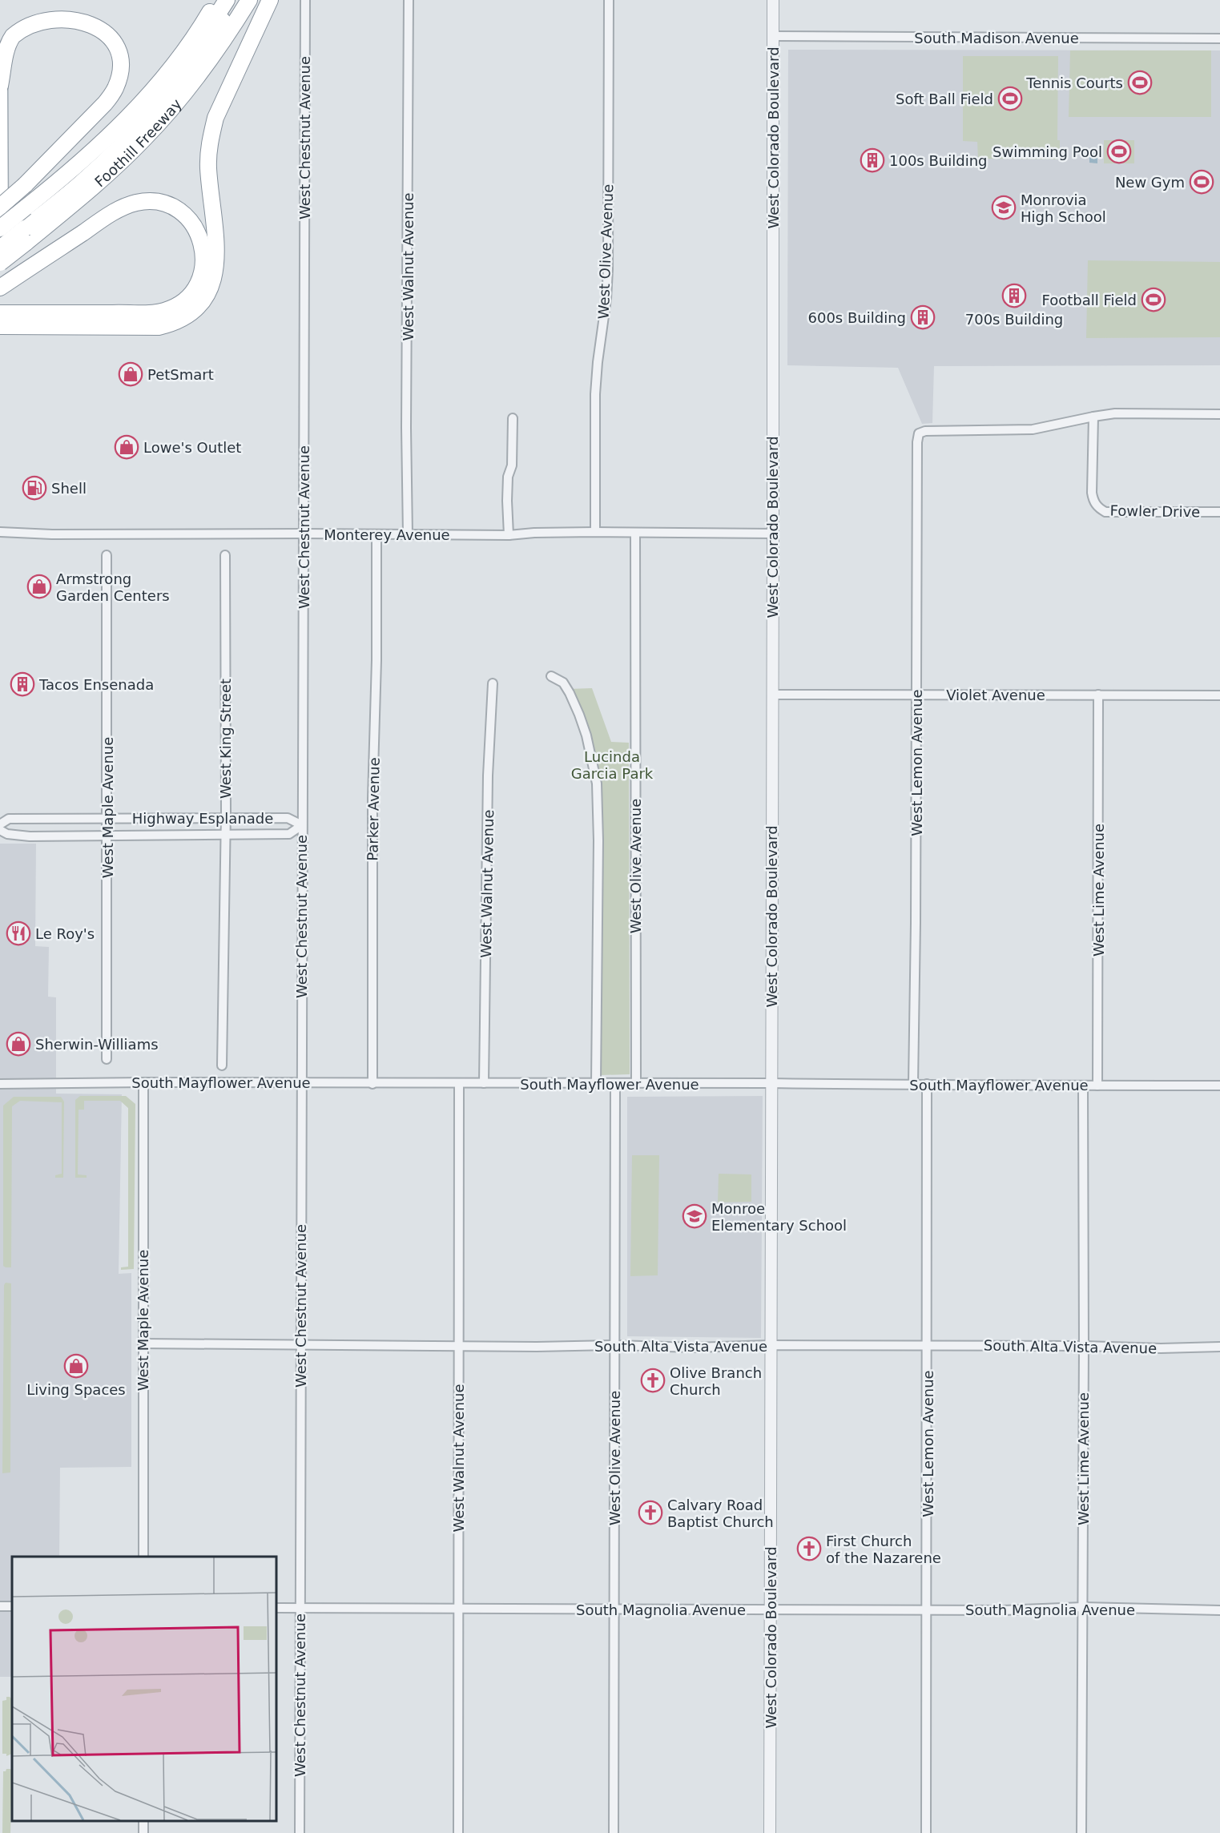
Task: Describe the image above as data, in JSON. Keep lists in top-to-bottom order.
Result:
{
  "streets": {
    "highway": ["Foothill Freeway"],
    "street": [
      "South Madison Avenue",
      "West Chestnut Avenue",
      "West Colorado Boulevard",
      "West Olive Avenue",
      "West Walnut Avenue",
      "Fowler Drive",
      "Monterey Avenue",
      "Violet Avenue",
      "West King Street",
      "West Lemon Avenue",
      "West Maple Avenue",
      "Parker Avenue",
      "Highway Esplanade",
      "West Lime Avenue",
      "South Mayflower Avenue",
      "South Alta Vista Avenue",
      "South Magnolia Avenue"
    ]
  },
  "crossings": [
    ["South Madison Avenue", "West Colorado Boulevard"],
    ["West Chestnut Avenue", "Monterey Avenue"],
    ["West Chestnut Avenue", "Highway Esplanade"],
    ["West Chestnut Avenue", "South Mayflower Avenue"],
    ["West Chestnut Avenue", "South Alta Vista Avenue"],
    ["West Chestnut Avenue", "South Magnolia Avenue"],
    ["West Colorado Boulevard", "Monterey Avenue"],
    ["West Colorado Boulevard", "Violet Avenue"],
    ["West Colorado Boulevard", "South Mayflower Avenue"],
    ["West Colorado Boulevard", "South Alta Vista Avenue"],
    ["West Colorado Boulevard", "South Magnolia Avenue"],
    ["West Olive Avenue", "Monterey Avenue"],
    ["West Olive Avenue", "South Mayflower Avenue"],
    ["West Olive Avenue", "South Alta Vista Avenue"],
    ["West Olive Avenue", "South Magnolia Avenue"],
    ["West Walnut Avenue", "Monterey Avenue"],
    ["West Walnut Avenue", "South Mayflower Avenue"],
    ["West Walnut Avenue", "South Alta Vista Avenue"],
    ["West Walnut Avenue", "South Magnolia Avenue"],
    ["Fowler Drive", "West Lemon Avenue"],
    ["Monterey Avenue", "Parker Avenue"],
    ["Violet Avenue", "West Lemon Avenue"],
    ["Violet Avenue", "West Lime Avenue"],
    ["West King Street", "Highway Esplanade"],
    ["West Lemon Avenue", "South Mayflower Avenue"],
    ["West Lemon Avenue", "South Alta Vista Avenue"],
    ["West Lemon Avenue", "South Magnolia Avenue"],
    ["West Maple Avenue", "Highway Esplanade"],
    ["West Maple Avenue", "South Mayflower Avenue"],
    ["West Maple Avenue", "South Alta Vista Avenue"],
    ["Parker Avenue", "South Mayflower Avenue"],
    ["West Lime Avenue", "South Mayflower Avenue"],
    ["West Lime Avenue", "South Alta Vista Avenue"],
    ["West Lime Avenue", "South Magnolia Avenue"]
  ],
  "parks": ["Lucinda Garcia Park"],
  "places": {
    "sports": [
      "Tennis Courts",
      "Soft Ball Field",
      "Swimming Pool",
      "New Gym",
      "Football Field"
    ],
    "building": [
      "100s Building",
      "700s Building",
      "600s Building",
      "Tacos Ensenada"
    ],
    "school or university": ["Monrovia High School", "Monroe Elementary School"],
    "shop": [
      "PetSmart",
      "Lowe's Outlet",
      "Armstrong Garden Centers",
      "Sherwin-Williams",
      "Living Spaces"
    ],
    "fuel station": ["Shell"],
    "restaurant": ["Le Roy's"],
    "church": ["Olive Branch Church", "Calvary Road Baptist Church", "First Church of the Nazarene"]
  }
}
